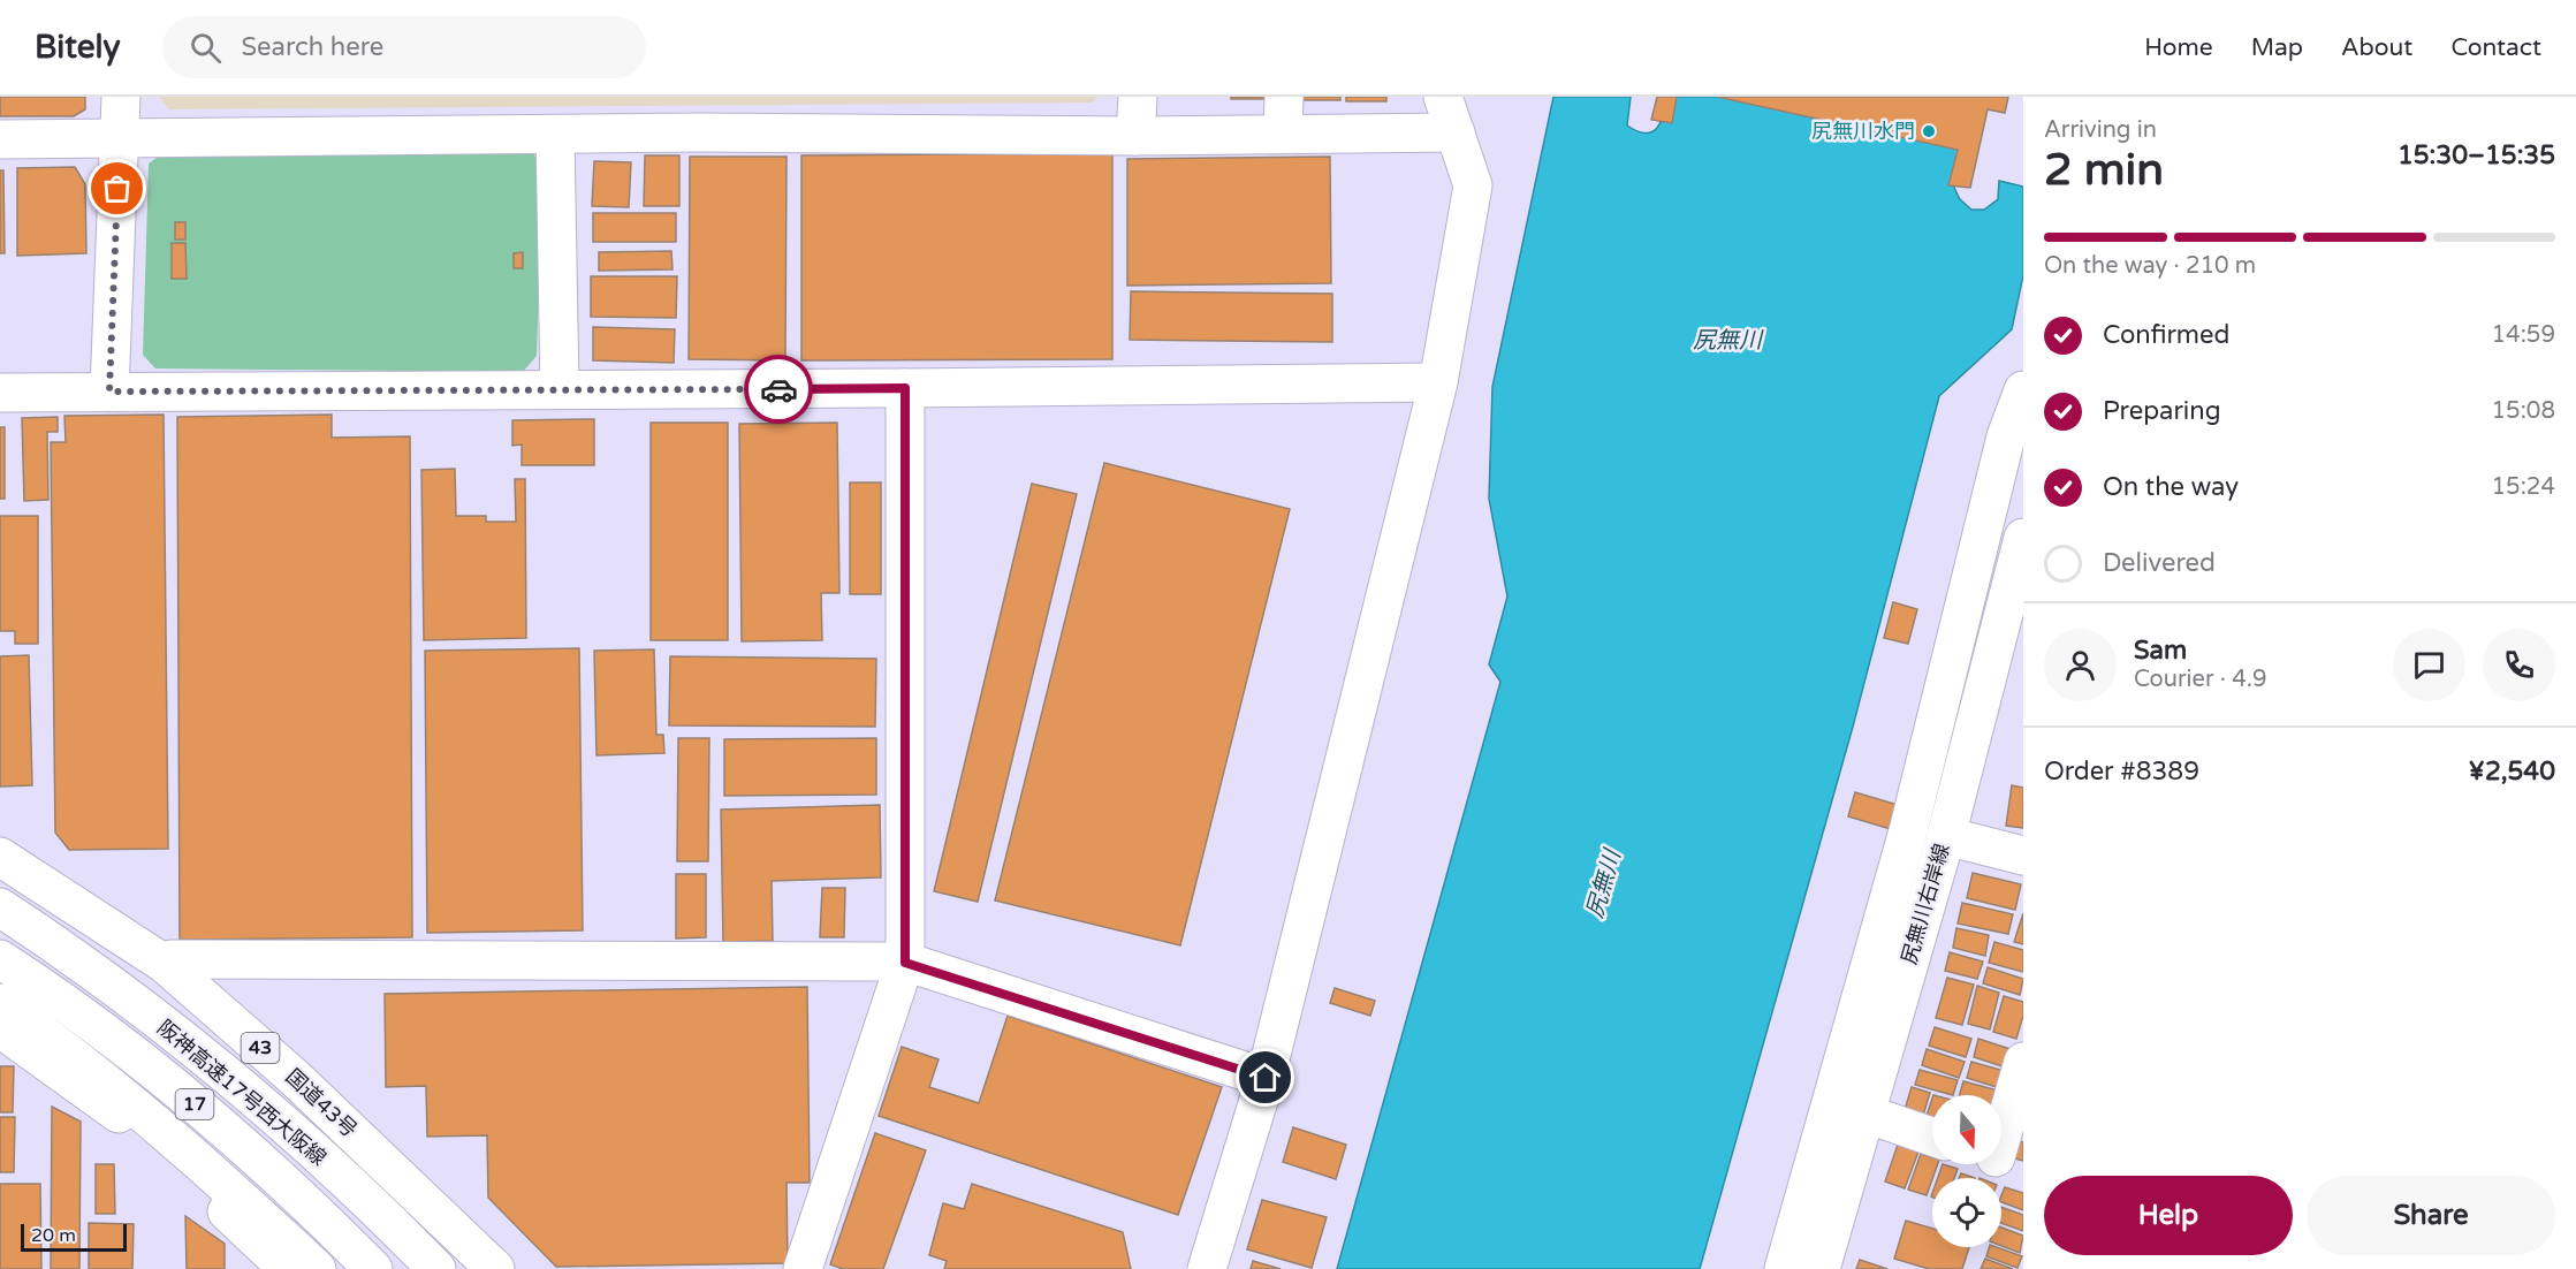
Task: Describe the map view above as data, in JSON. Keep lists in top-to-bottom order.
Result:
{
  "streets": {
    "main road": [
      "尻無川右岸線",
      "43",
      "阪神高速17号西大阪線",
      "国道43号",
      "17"
    ]
  },
  "water": ["尻無川"],
  "places": ["尻無川水門"],
  "scale_bar": "20 m",
  "north": "bottom",
  "page": {
    "header": "Bitely",
    "search": "Search here",
    "nav": [
      "Home",
      "Map",
      "About",
      "Contact"
    ],
    "heading": ["2 min", "Arriving in", "15:30–15:35"],
    "panel": [
      "Sam",
      "Courier · 4.9",
      "Order #8389",
      "¥2,540"
    ],
    "bar": "On the way · 210 m",
    "list": [
      ["Confirmed", "14:59"],
      ["Preparing", "15:08"],
      ["On the way", "15:24"],
      "Delivered"
    ],
    "buttons": ["Help", "Share"],
    "scale": "20 m"
  }
}
